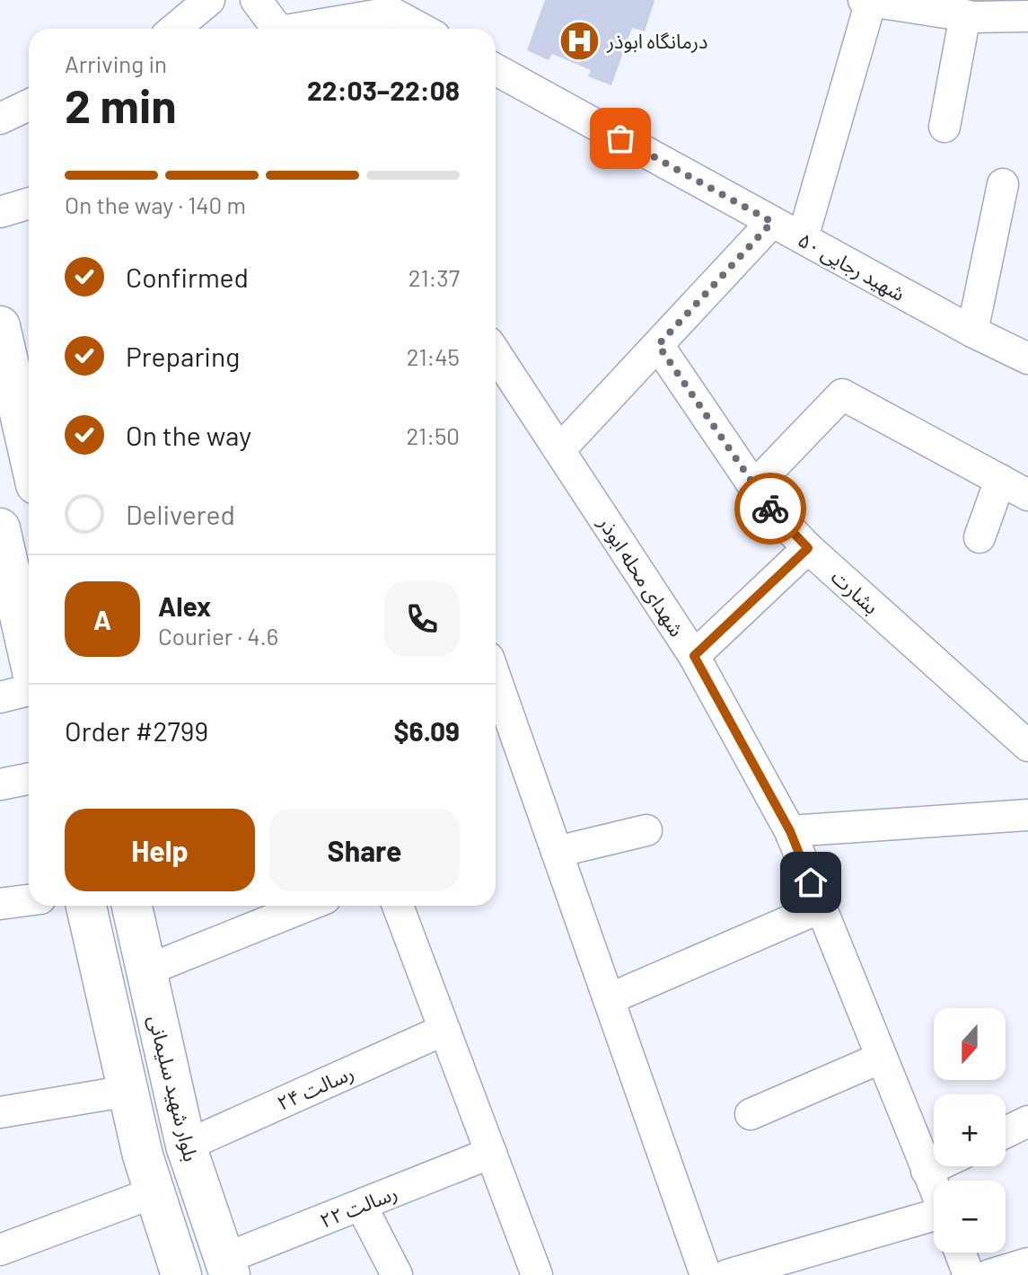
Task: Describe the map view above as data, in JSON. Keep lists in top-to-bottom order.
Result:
{
  "streets": {
    "main road": ["بلوار شهید سلیمانی"],
    "street": [
      "شهید رجایی ۵۰",
      "شهدای محله ابوذر",
      "بشارت",
      "رسالت ۲۴",
      "رسالت ۲۲"
    ]
  },
  "crossings": [
    ["رسالت ۲۴", "بلوار شهید سلیمانی"],
    ["بلوار شهید سلیمانی", "رسالت ۲۲"]
  ],
  "places": {
    "hospital": ["درمانگاه ابوذر"]
  },
  "north": "bottom",
  "page": {
    "heading": ["2 min", "Arriving in", "22:03–22:08"],
    "panel": [
      "Alex",
      "Courier · 4.6",
      "Order #2799",
      "$6.09"
    ],
    "bar": "On the way · 140 m",
    "list": [
      ["Confirmed", "21:37"],
      ["Preparing", "21:45"],
      ["On the way", "21:50"],
      "Delivered"
    ],
    "round": "A",
    "buttons": ["Help", "Share"],
    "map_buttons": ["+", "−"]
  }
}
